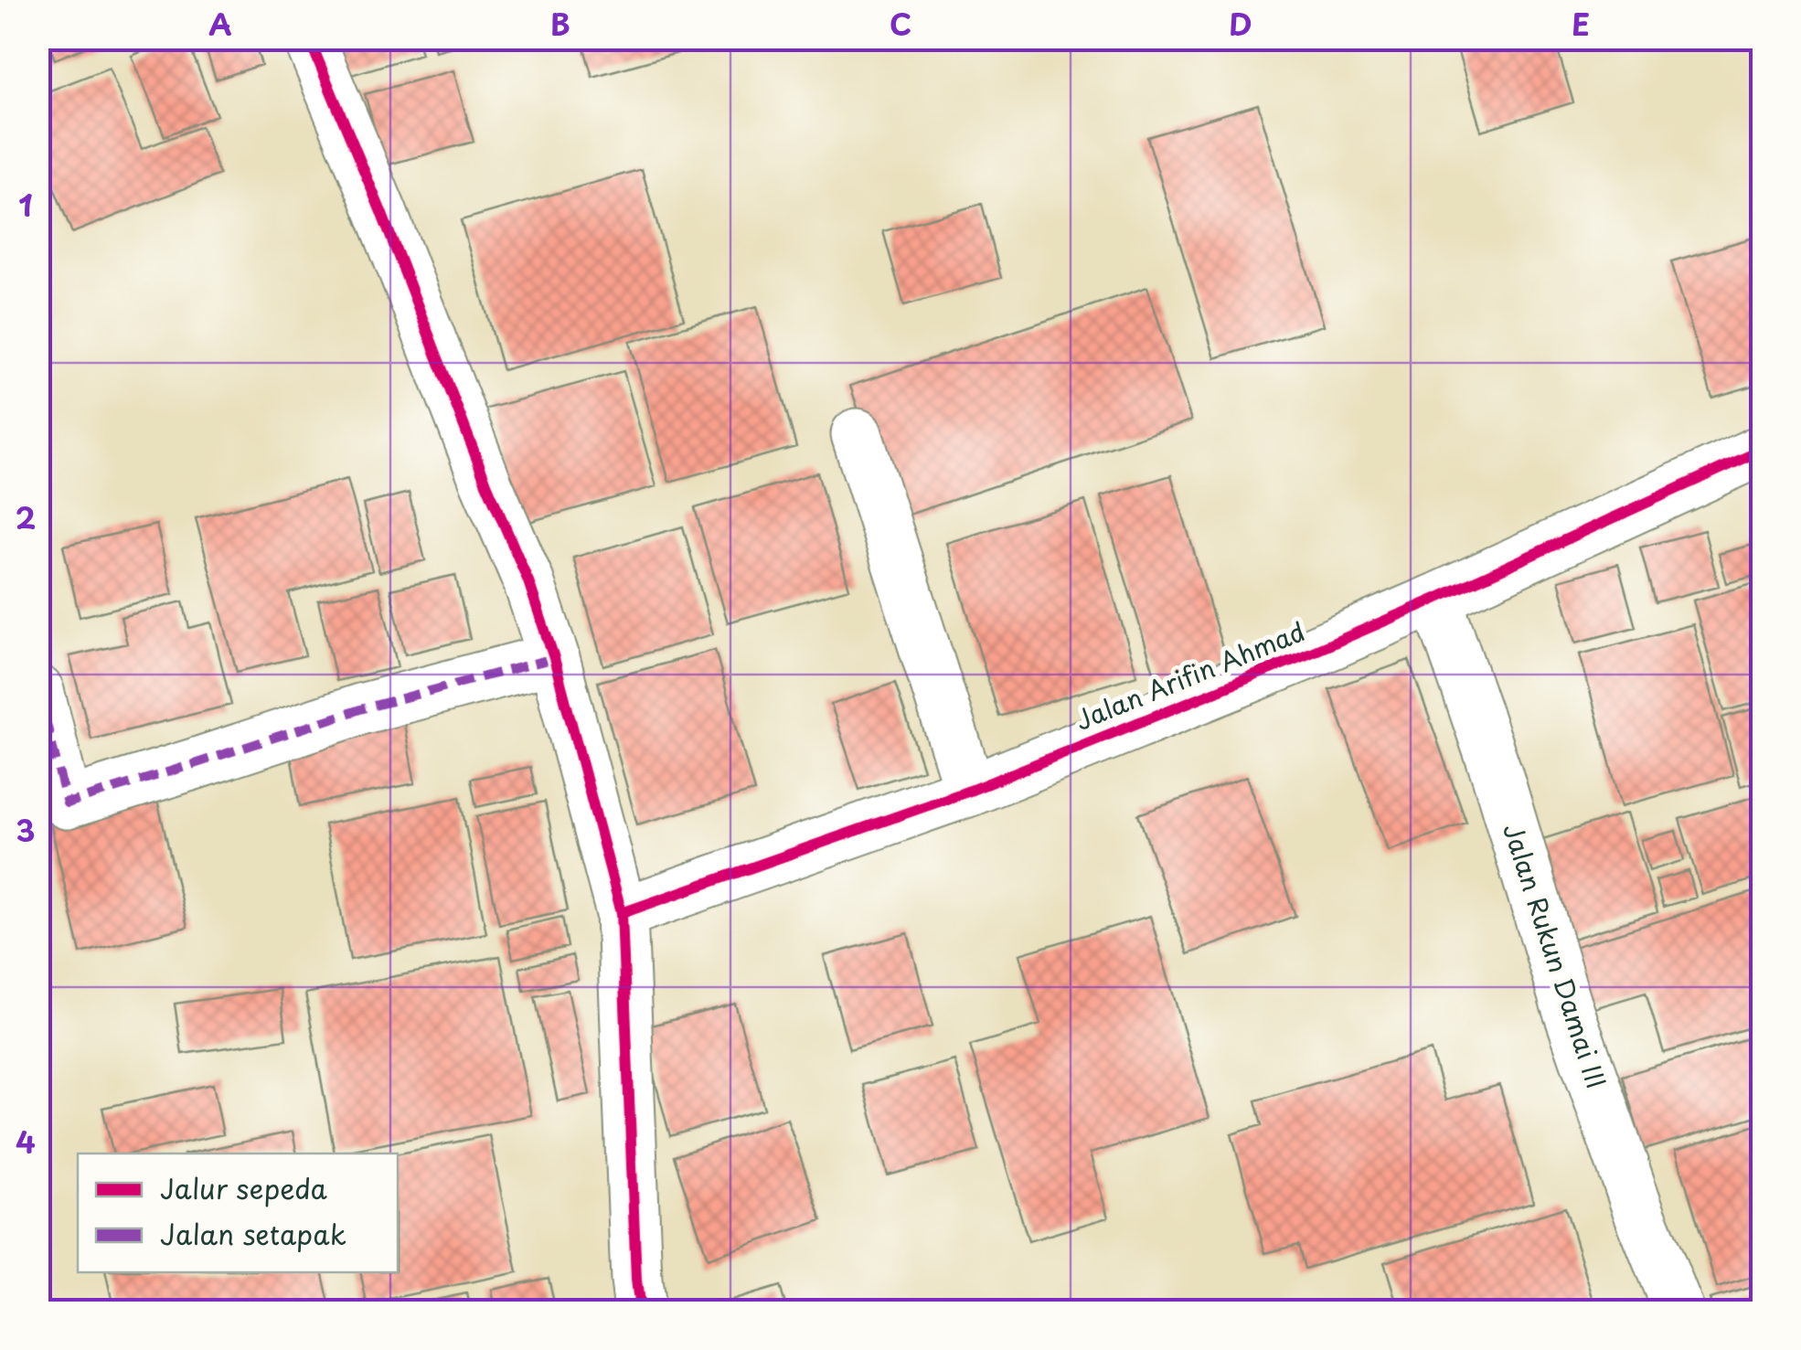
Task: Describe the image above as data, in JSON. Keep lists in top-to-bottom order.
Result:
{
  "streets": {
    "street": ["Jalan Arifin Ahmad", "Jalan Rukun Damai III"]
  },
  "crossings": [
    ["Jalan Arifin Ahmad", "Jalan Rukun Damai III"]
  ],
  "legend": ["Jalur sepeda", "Jalan setapak"],
  "grid": {
    "columns": [
      "A",
      "B",
      "C",
      "D",
      "E"
    ],
    "rows": [
      "1",
      "2",
      "3",
      "4"
    ]
  }
}
